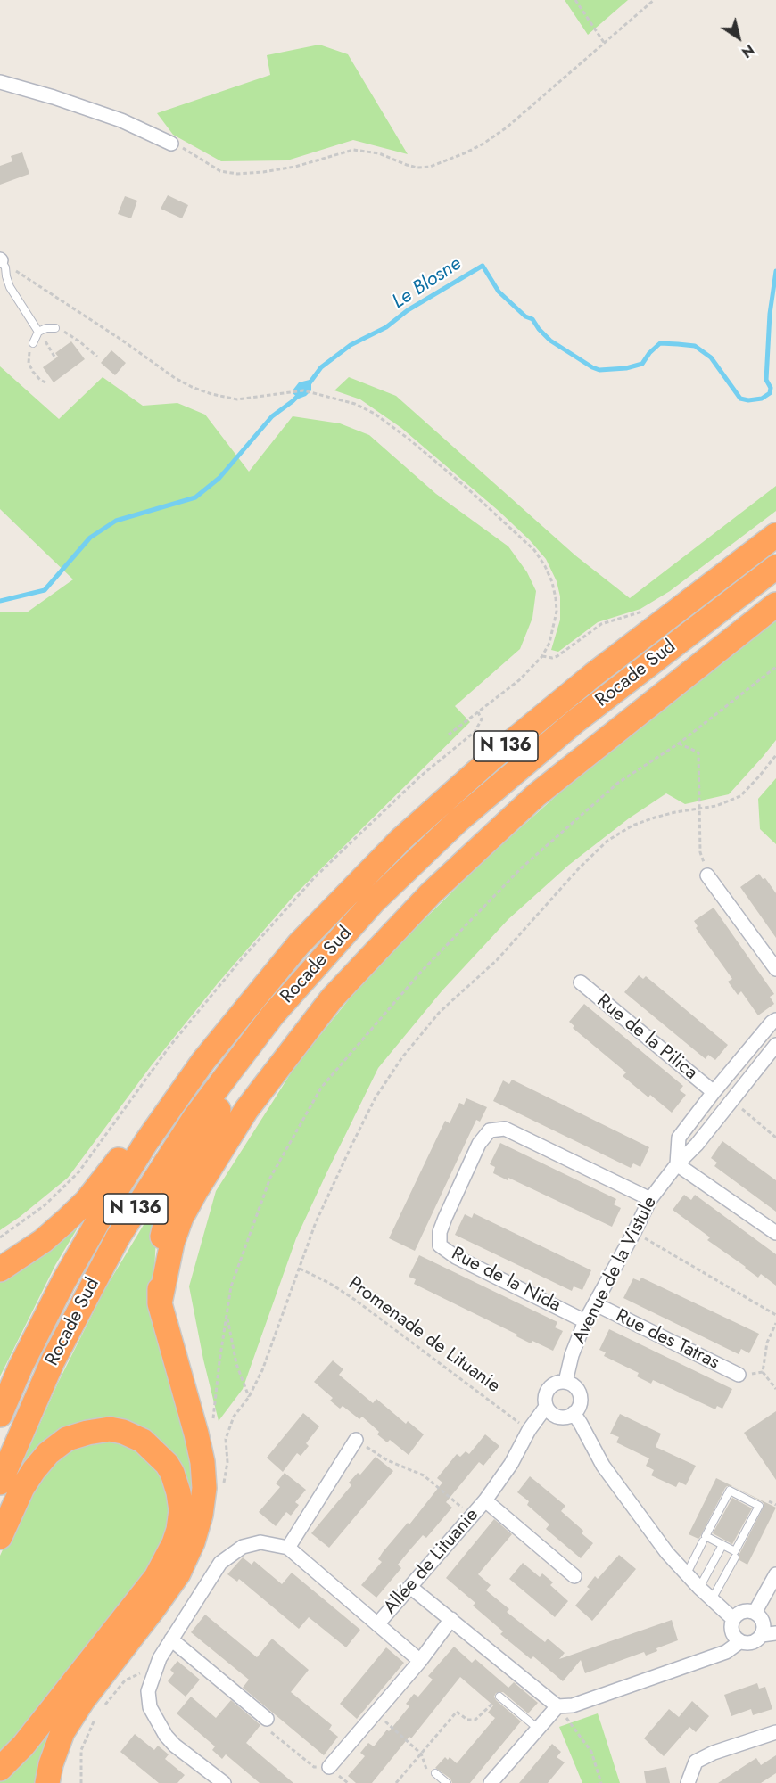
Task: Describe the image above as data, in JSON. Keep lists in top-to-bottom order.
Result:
{
  "streets": {
    "highway": ["Rocade Sud", "N 136"],
    "street": [
      "Rue de la Pilica",
      "Avenue de la Vistule",
      "Rue de la Nida",
      "Rue des Tatras",
      "Allée de Lituanie"
    ],
    "path": ["Promenade de Lituanie"]
  },
  "crossings": [
    ["Avenue de la Vistule", "Rue de la Nida"],
    ["Avenue de la Vistule", "Rue des Tatras"],
    ["Avenue de la Vistule", "Allée de Lituanie"],
    ["Promenade de Lituanie", "Allée de Lituanie"]
  ],
  "water": ["Le Blosne"],
  "north": "bottom right"
}
